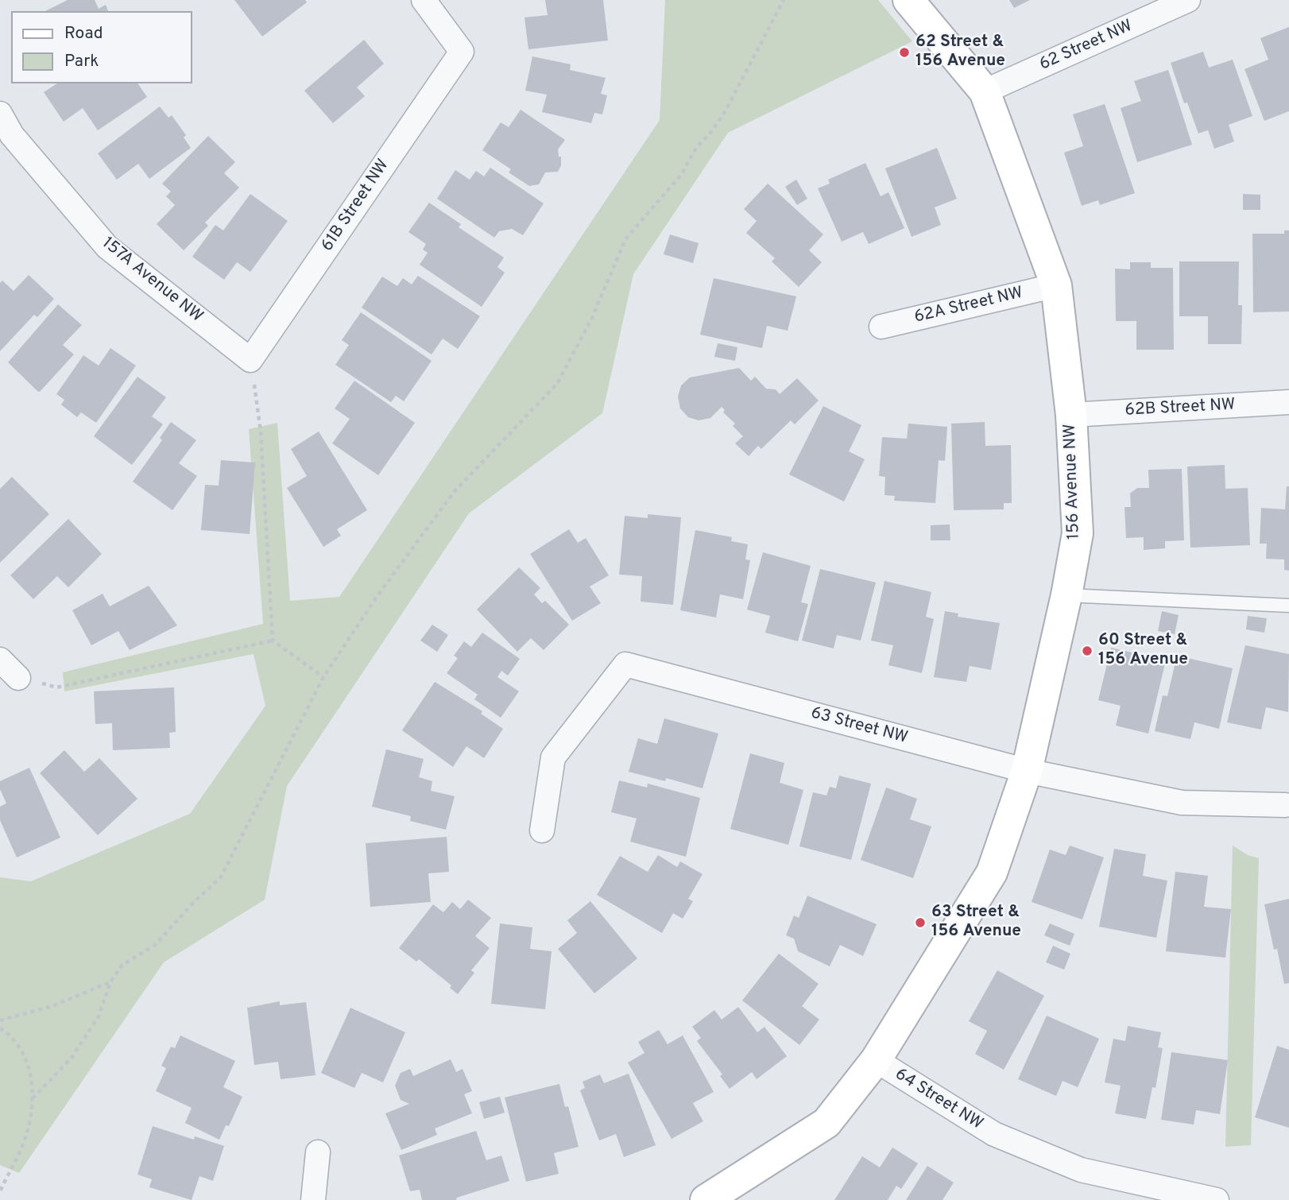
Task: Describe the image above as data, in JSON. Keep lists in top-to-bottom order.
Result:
{
  "streets": {
    "street": [
      "62 Street NW",
      "61B Street NW",
      "157A Avenue NW",
      "62A Street NW",
      "62B Street NW",
      "156 Avenue NW",
      "63 Street NW",
      "64 Street NW"
    ]
  },
  "crossings": [
    ["62 Street NW", "156 Avenue NW"],
    ["61B Street NW", "157A Avenue NW"],
    ["62A Street NW", "156 Avenue NW"],
    ["62B Street NW", "156 Avenue NW"],
    ["156 Avenue NW", "63 Street NW"],
    ["156 Avenue NW", "64 Street NW"]
  ],
  "places": ["62 Street & 156 Avenue", "60 Street & 156 Avenue", "63 Street & 156 Avenue"],
  "legend": ["Road", "Park"]
}
